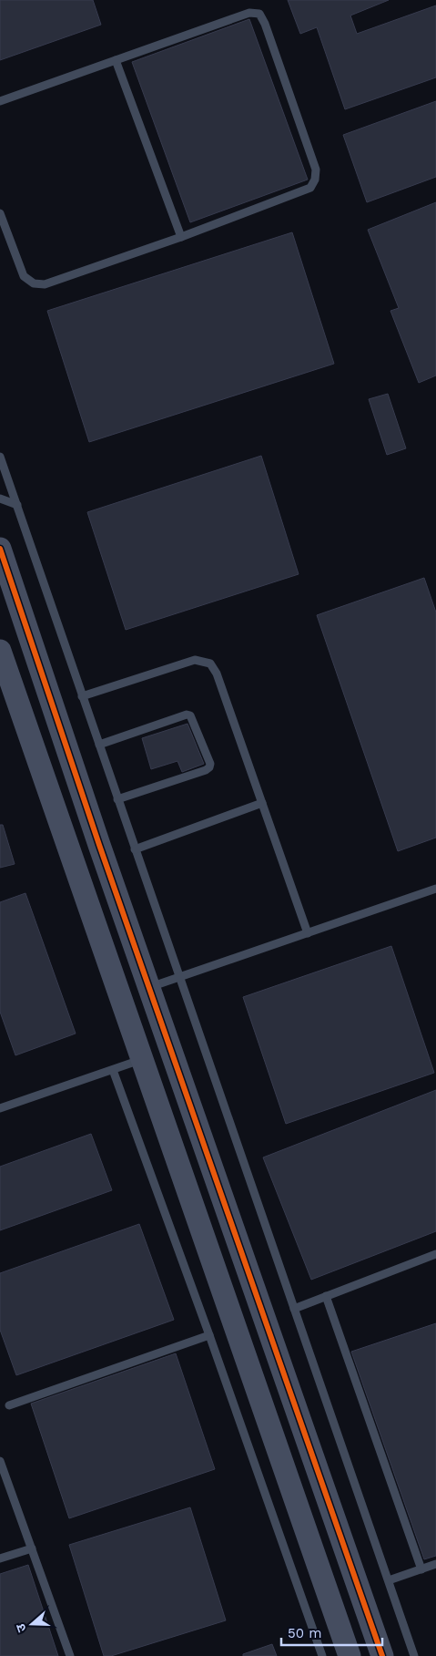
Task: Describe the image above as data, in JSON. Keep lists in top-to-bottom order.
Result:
{
  "scale_bar": "50 m",
  "north": "left"
}
